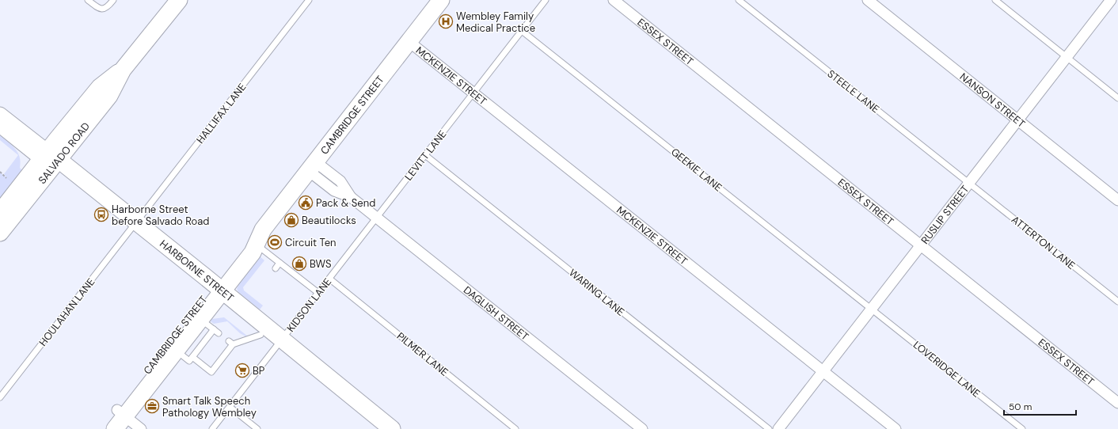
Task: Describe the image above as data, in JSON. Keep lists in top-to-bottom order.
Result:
{
  "streets": {
    "main road": ["CAMBRIDGE STREET", "SALVADO ROAD", "HARBORNE STREET"],
    "street": [
      "ESSEX STREET",
      "MCKENZIE STREET",
      "NANSON STREET",
      "RUSLIP STREET",
      "DAGLISH STREET"
    ],
    "lane": [
      "STEELE LANE",
      "HALLIFAX LANE",
      "LEVITT LANE",
      "GEEKIE LANE",
      "ATTERTON LANE",
      "WARING LANE",
      "KIDSON LANE",
      "HOULAHAN LANE",
      "PILMER LANE",
      "LOVERIDGE LANE"
    ]
  },
  "crossings": [
    ["ESSEX STREET", "RUSLIP STREET"],
    ["MCKENZIE STREET", "CAMBRIDGE STREET"],
    ["MCKENZIE STREET", "LEVITT LANE"],
    ["MCKENZIE STREET", "RUSLIP STREET"],
    ["STEELE LANE", "RUSLIP STREET"],
    ["STEELE LANE", "ATTERTON LANE"],
    ["NANSON STREET", "RUSLIP STREET"],
    ["HALLIFAX LANE", "HARBORNE STREET"],
    ["HALLIFAX LANE", "HOULAHAN LANE"],
    ["CAMBRIDGE STREET", "HARBORNE STREET"],
    ["CAMBRIDGE STREET", "DAGLISH STREET"],
    ["SALVADO ROAD", "HARBORNE STREET"],
    ["LEVITT LANE", "GEEKIE LANE"],
    ["LEVITT LANE", "WARING LANE"],
    ["LEVITT LANE", "KIDSON LANE"],
    ["LEVITT LANE", "DAGLISH STREET"],
    ["GEEKIE LANE", "RUSLIP STREET"],
    ["GEEKIE LANE", "LOVERIDGE LANE"],
    ["RUSLIP STREET", "ATTERTON LANE"],
    ["RUSLIP STREET", "LOVERIDGE LANE"],
    ["HARBORNE STREET", "KIDSON LANE"],
    ["HARBORNE STREET", "HOULAHAN LANE"],
    ["KIDSON LANE", "DAGLISH STREET"],
    ["KIDSON LANE", "PILMER LANE"]
  ],
  "places": {
    "hospital": ["Wembley Family Medical Practice"],
    "public building": ["Pack & Send"],
    "bus stop": ["Harborne Street before Salvado Road"],
    "shop": ["Beautilocks", "BWS"],
    "sports": ["Circuit Ten"],
    "supermarket": ["BP"],
    "office": ["Smart Talk Speech Pathology Wembley"]
  },
  "scale_bar": "50 m"
}
